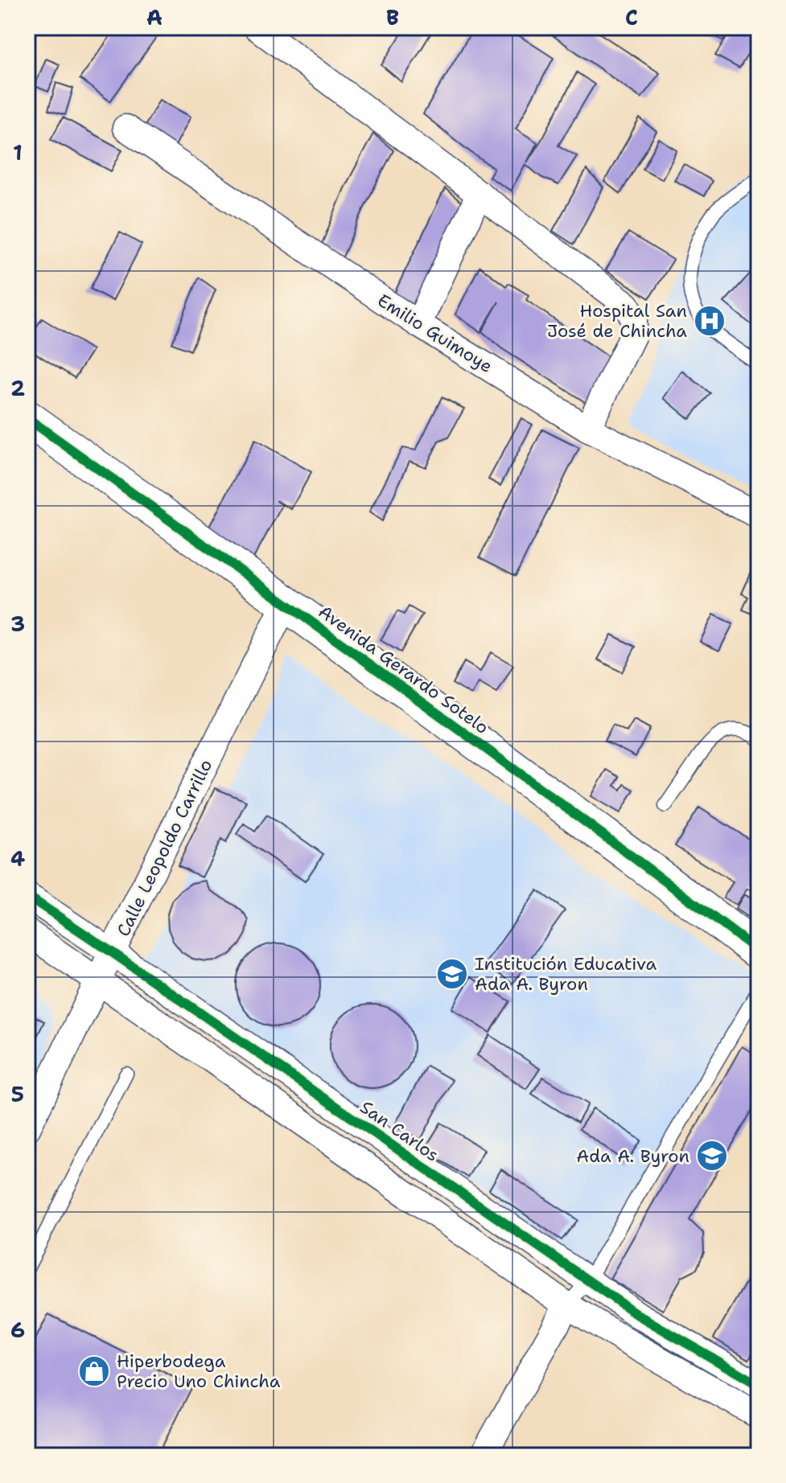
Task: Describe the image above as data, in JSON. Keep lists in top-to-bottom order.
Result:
{
  "streets": {
    "street": [
      "Emilio Guimoye",
      "Avenida Gerardo Sotelo",
      "Calle Leopoldo Carrillo",
      "San Carlos"
    ]
  },
  "crossings": [
    ["Avenida Gerardo Sotelo", "Calle Leopoldo Carrillo"],
    ["Calle Leopoldo Carrillo", "San Carlos"]
  ],
  "places": {
    "hospital": ["Hospital San José de Chincha"],
    "school or university": ["Institución Educativa Ada A. Byron", "Ada A. Byron"],
    "shop": ["Hiperbodega Precio Uno Chincha"]
  },
  "grid": {
    "columns": ["A", "B", "C"],
    "rows": [
      "1",
      "2",
      "3",
      "4",
      "5",
      "6"
    ]
  }
}
